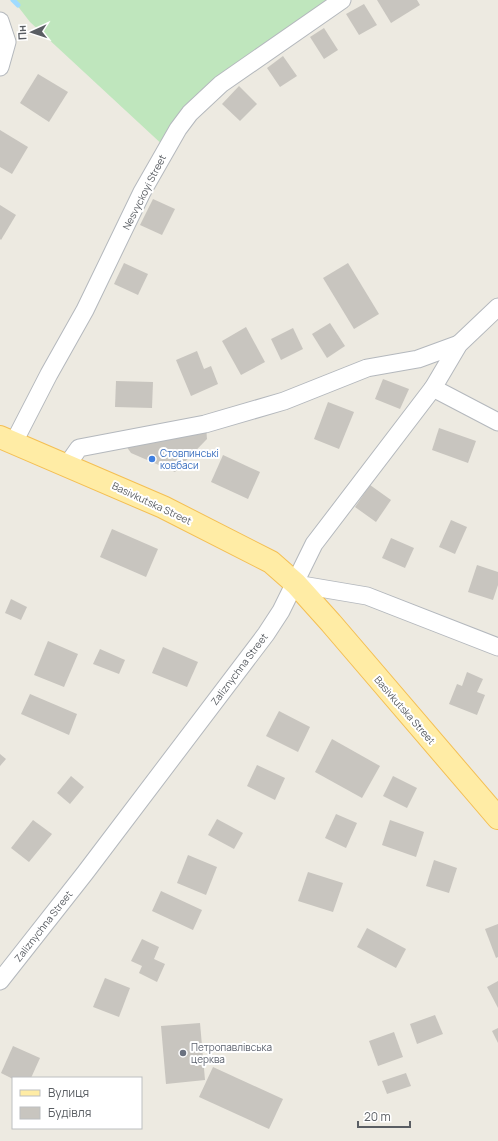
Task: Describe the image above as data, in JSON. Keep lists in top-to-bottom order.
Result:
{
  "streets": {
    "main road": ["Basivkutska Street"],
    "street": ["Nesvyckoyi Street", "Zaliznychna Street"]
  },
  "crossings": [
    ["Nesvyckoyi Street", "Basivkutska Street"],
    ["Basivkutska Street", "Zaliznychna Street"]
  ],
  "places": ["Стовпинські ковбаси", "Петропавлівська церква"],
  "legend": ["Вулиця", "Будівля"],
  "scale_bar": "20 m",
  "north": "left"
}
